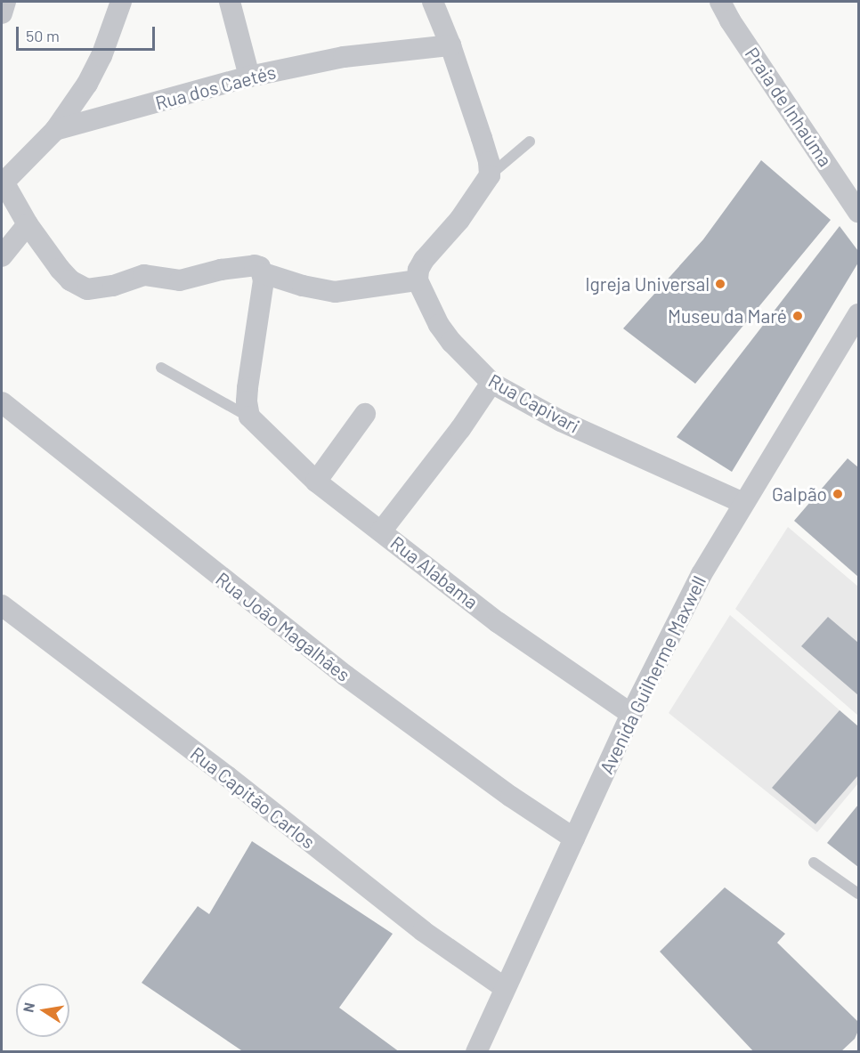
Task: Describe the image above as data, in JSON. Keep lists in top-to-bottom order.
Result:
{
  "streets": {
    "street": [
      "Rua dos Caetés",
      "Praia de Inhaúma",
      "Rua Capivari",
      "Rua Alabama",
      "Rua João Magalhães",
      "Avenida Guilherme Maxwell",
      "Rua Capitão Carlos"
    ]
  },
  "crossings": [
    ["Rua Capivari", "Avenida Guilherme Maxwell"],
    ["Rua Alabama", "Avenida Guilherme Maxwell"],
    ["Rua João Magalhães", "Avenida Guilherme Maxwell"],
    ["Avenida Guilherme Maxwell", "Rua Capitão Carlos"]
  ],
  "places": ["Igreja Universal", "Museu da Maré", "Galpão"],
  "scale_bar": "50 m",
  "north": "left"
}
